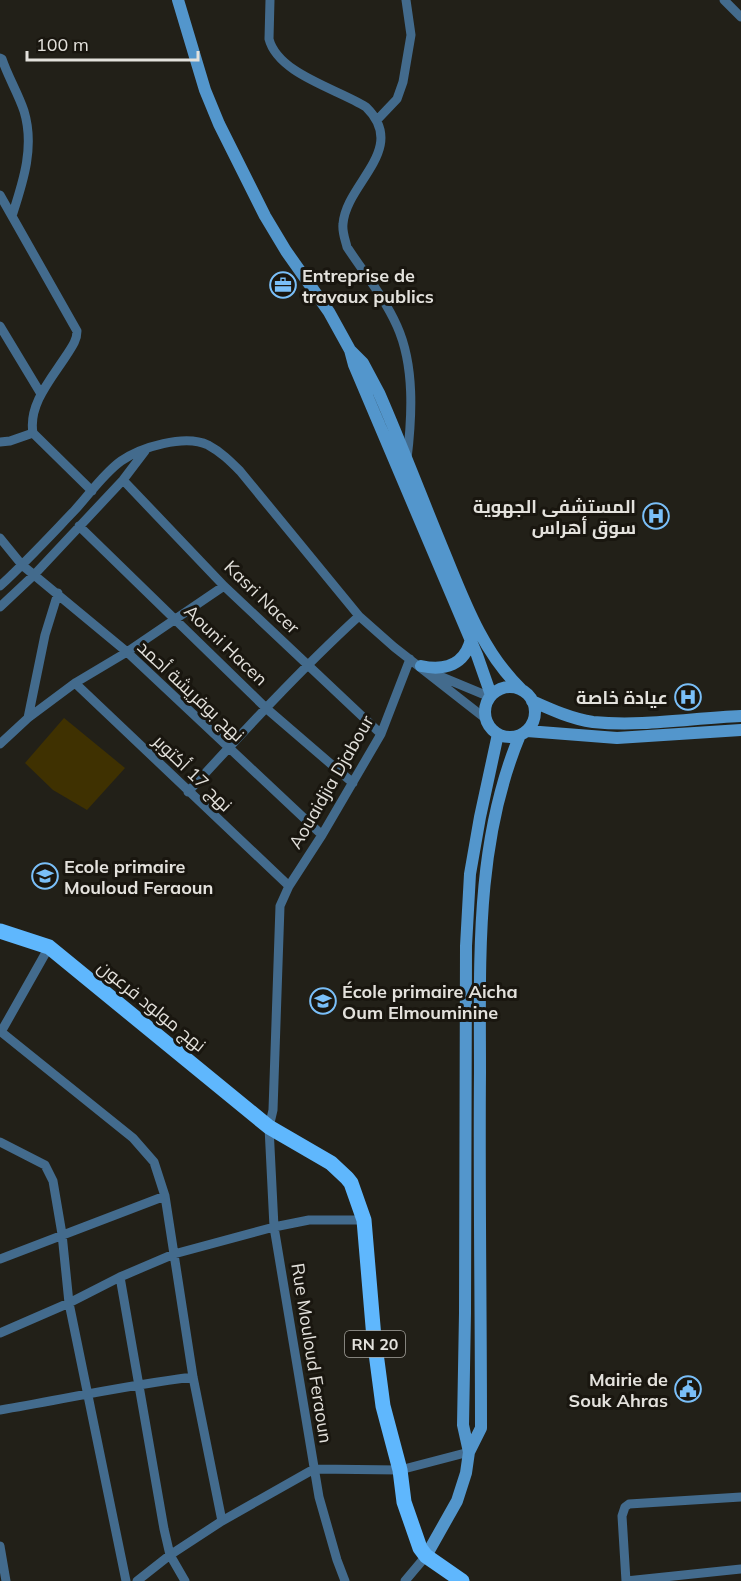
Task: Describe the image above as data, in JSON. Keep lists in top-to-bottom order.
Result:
{
  "streets": {
    "main road": ["نهج مولود فرعون", "RN 20"],
    "street": [
      "Kasri Nacer",
      "Aouni Hacen",
      "نهج بوفريشة أحمد",
      "نهج 17 أكتوبر",
      "Aouaidjia Djabour",
      "Rue Mouloud Feraoun"
    ]
  },
  "crossings": [
    ["Kasri Nacer", "Aouaidjia Djabour"],
    ["Aouni Hacen", "Aouaidjia Djabour"],
    ["نهج بوفريشة أحمد", "Aouaidjia Djabour"],
    ["نهج 17 أكتوبر", "Aouaidjia Djabour"],
    ["Aouaidjia Djabour", "نهج مولود فرعون"],
    ["Aouaidjia Djabour", "RN 20"],
    ["Aouaidjia Djabour", "Rue Mouloud Feraoun"],
    ["نهج مولود فرعون", "RN 20"],
    ["نهج مولود فرعون", "Rue Mouloud Feraoun"],
    ["RN 20", "Rue Mouloud Feraoun"]
  ],
  "places": {
    "office": ["Entreprise de travaux publics"],
    "hospital": ["المستشفى الجهوية سوق أهراس", "عيادة خاصة"],
    "school or university": ["Ecole primaire Mouloud Feraoun", "École primaire Aicha Oum Elmouminine"],
    "public building": ["Mairie de Souk Ahras"]
  },
  "scale_bar": "100 m"
}
